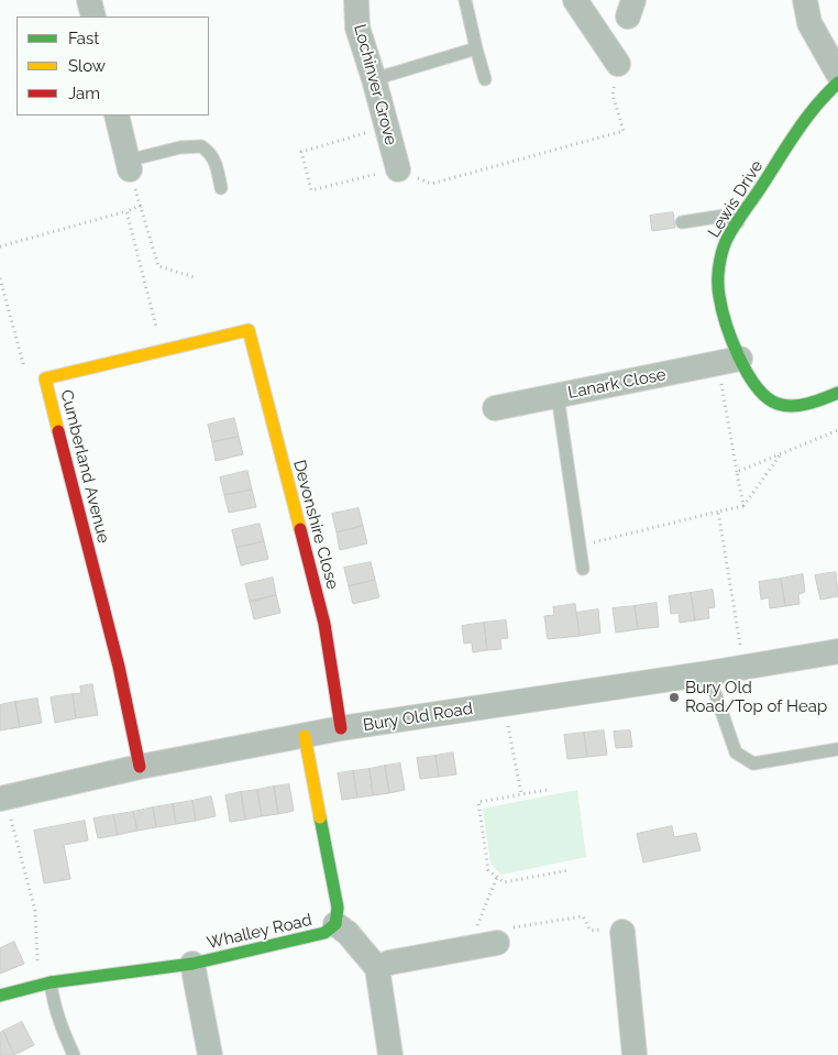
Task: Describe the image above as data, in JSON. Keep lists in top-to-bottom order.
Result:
{
  "streets": {
    "street": [
      "Lochinver Grove",
      "Lewis Drive",
      "Lanark Close",
      "Cumberland Avenue",
      "Devonshire Close",
      "Bury Old Road",
      "Whalley Road"
    ]
  },
  "crossings": [
    ["Lewis Drive", "Lanark Close"],
    ["Cumberland Avenue", "Devonshire Close"],
    ["Cumberland Avenue", "Bury Old Road"],
    ["Devonshire Close", "Bury Old Road"],
    ["Bury Old Road", "Whalley Road"]
  ],
  "places": ["Bury Old Road/Top of Heap"],
  "legend": ["Fast", "Slow", "Jam"]
}
